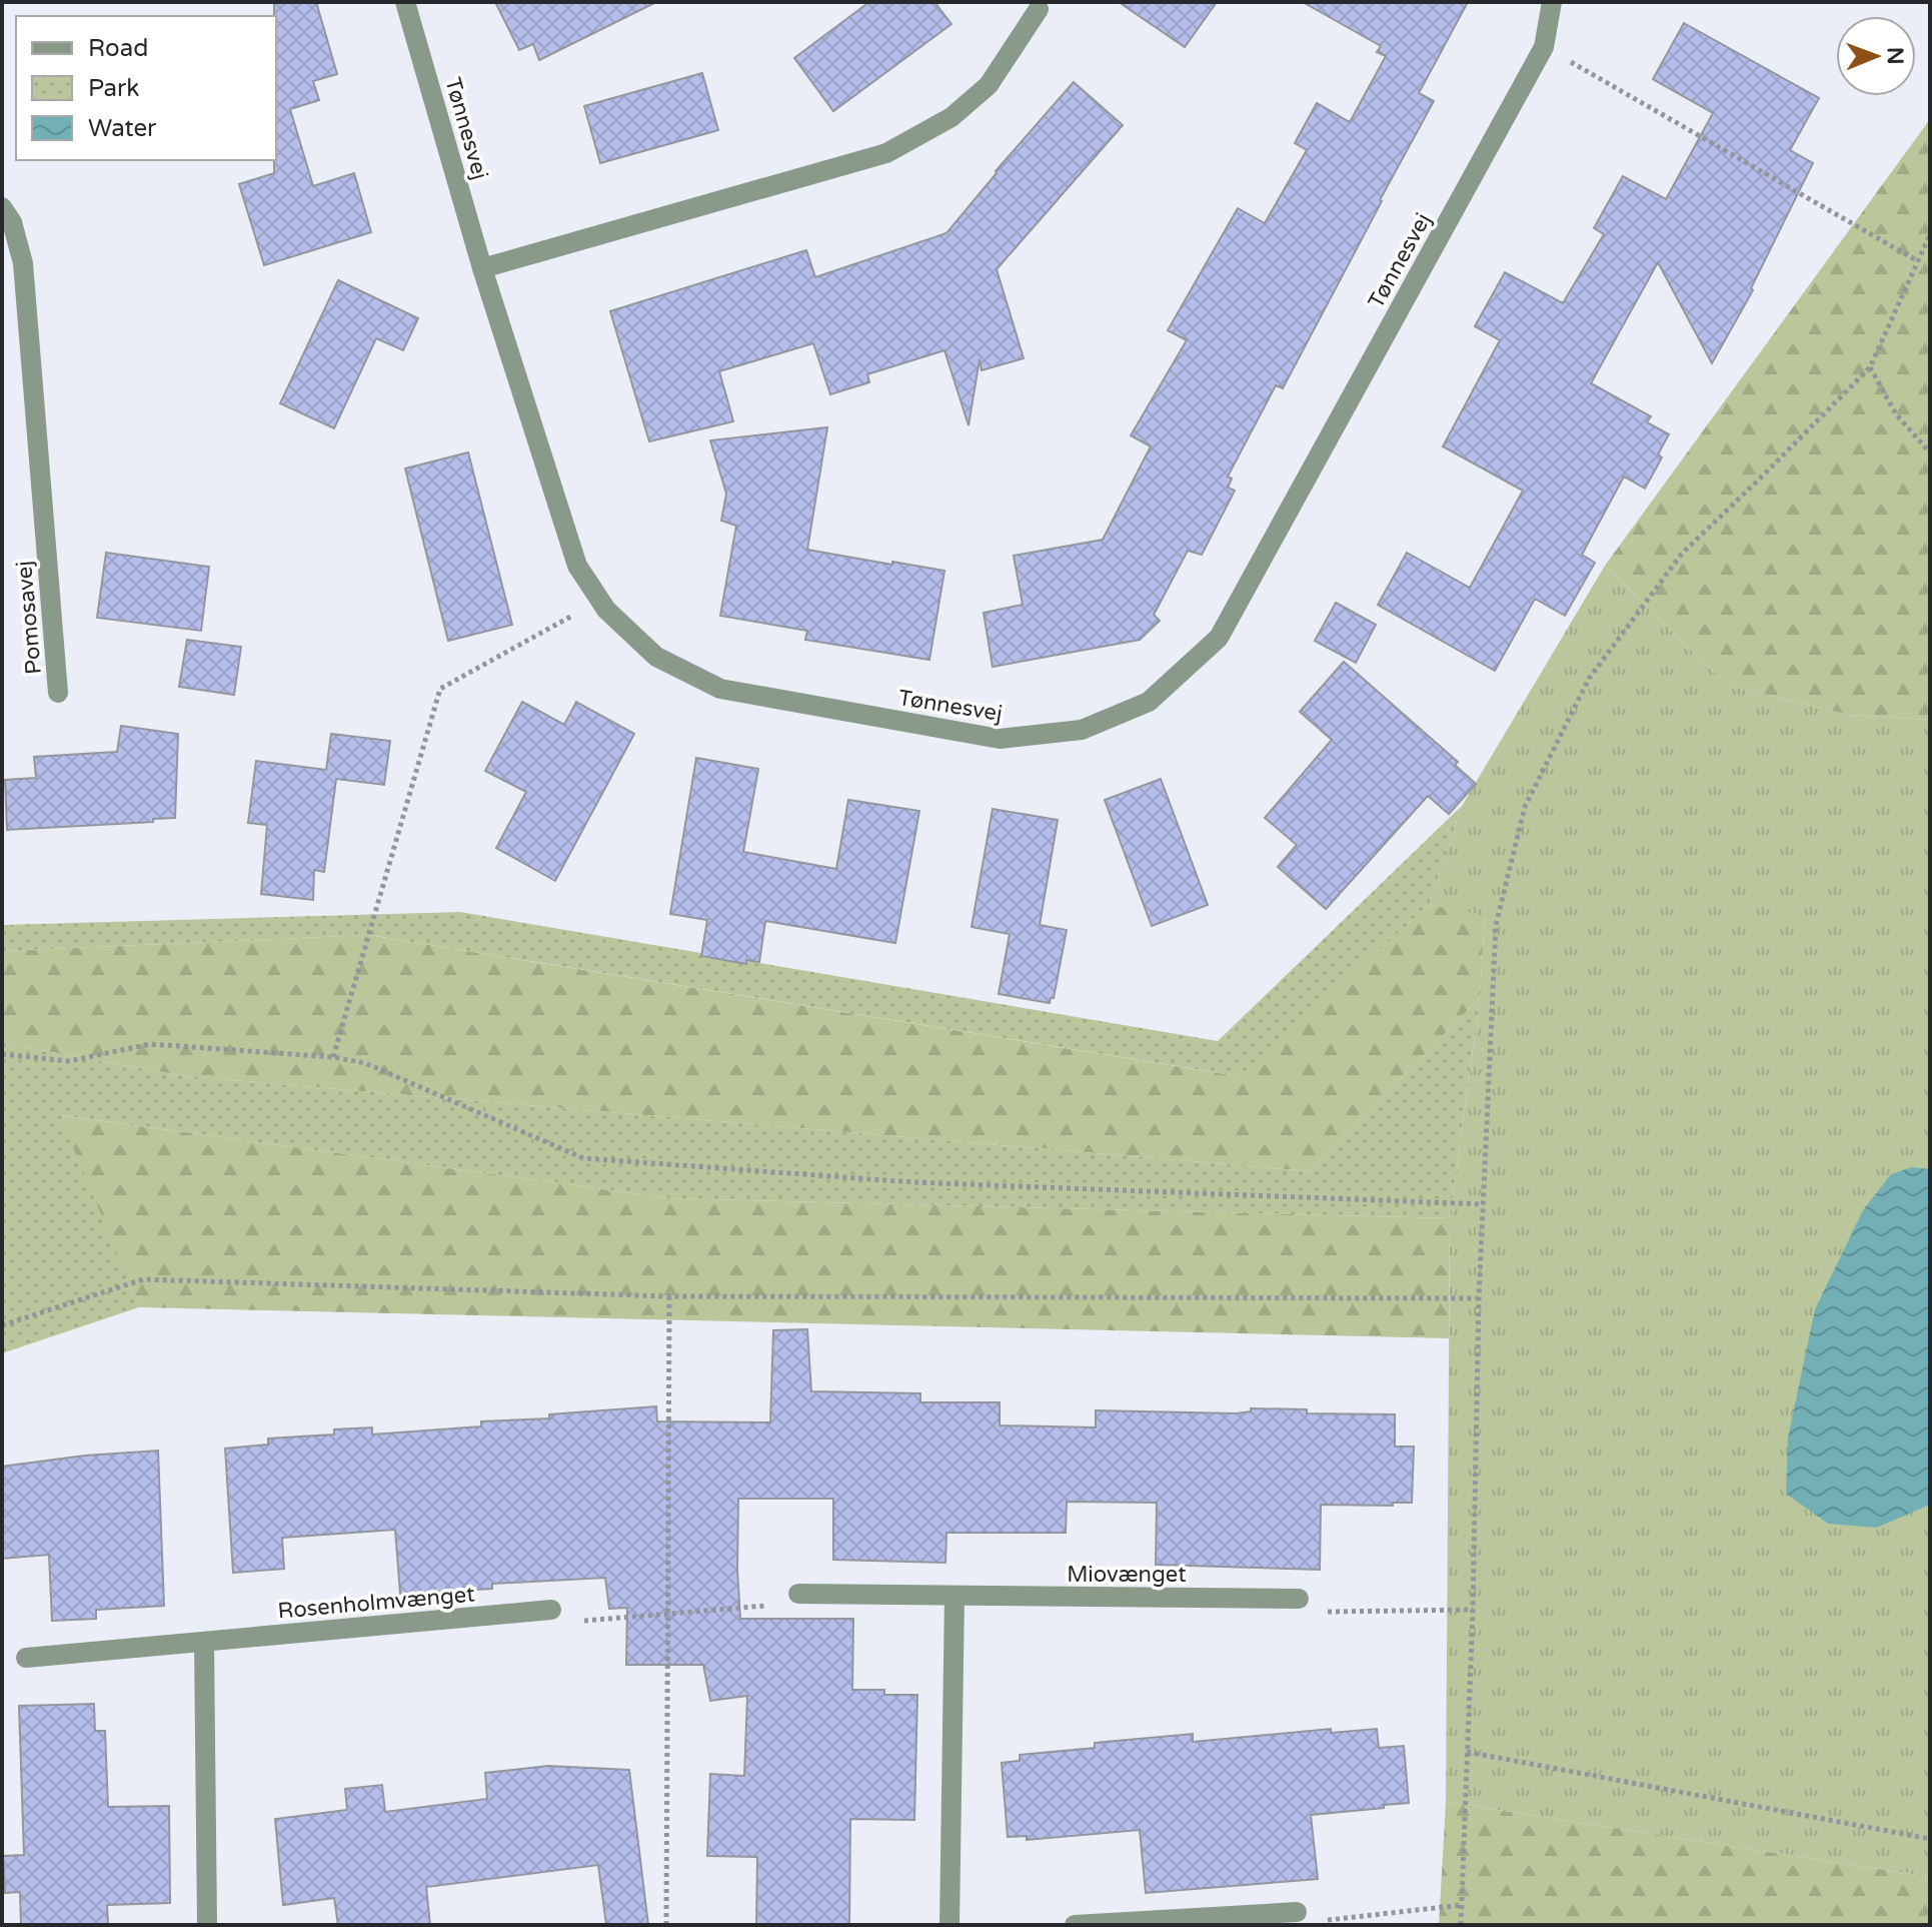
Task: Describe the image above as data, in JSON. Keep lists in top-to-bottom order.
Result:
{
  "streets": {
    "street": [
      "Tønnesvej",
      "Pomosavej",
      "Miovænget",
      "Rosenholmvænget"
    ]
  },
  "legend": ["Road", "Park", "Water"],
  "north": "right"
}
